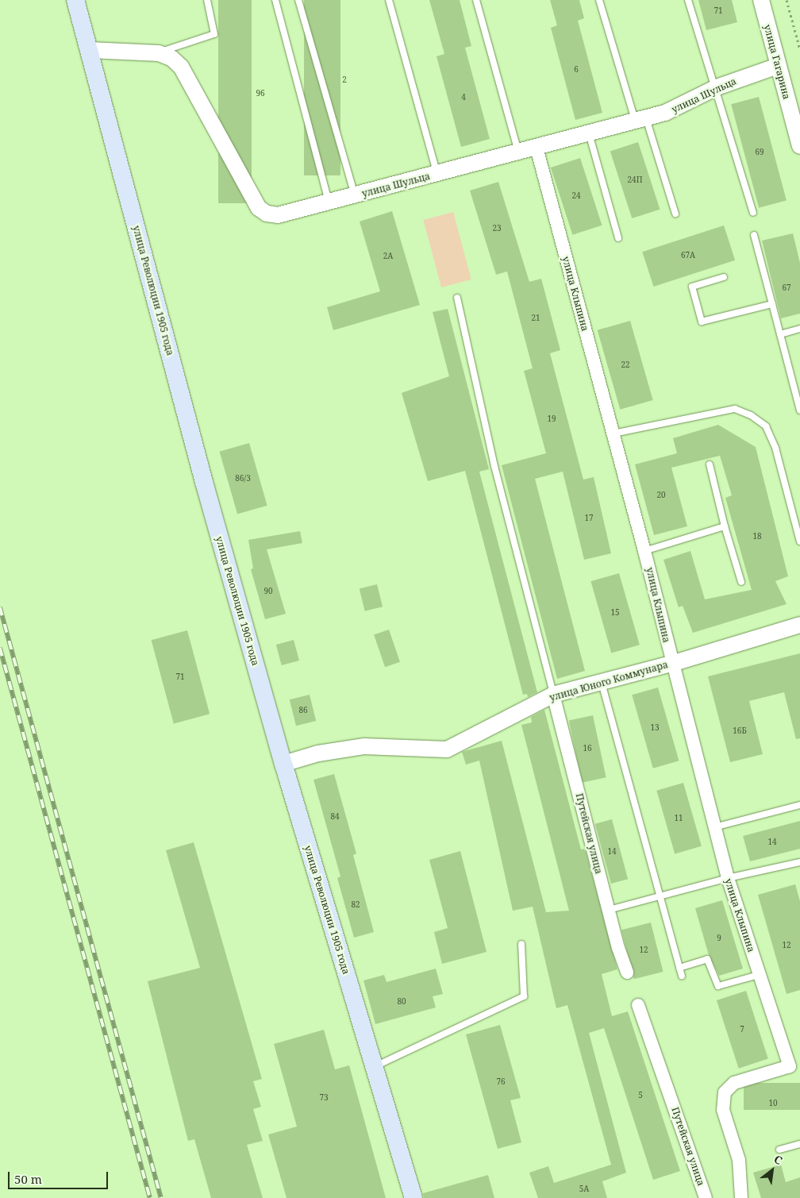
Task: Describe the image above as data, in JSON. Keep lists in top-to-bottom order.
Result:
{
  "streets": {
    "main road": ["улица Революции 1905 года"],
    "street": [
      "улица Гагарина",
      "улица Шульца",
      "улица Клыпина",
      "улица Юного Коммунара",
      "Путейская улица"
    ]
  },
  "crossings": [
    ["улица Гагарина", "улица Шульца"],
    ["улица Шульца", "улица Революции 1905 года"],
    ["улица Шульца", "улица Клыпина"],
    ["улица Революции 1905 года", "улица Юного Коммунара"],
    ["улица Клыпина", "улица Юного Коммунара"],
    ["улица Юного Коммунара", "Путейская улица"]
  ],
  "house_numbers": [
    "71",
    "6",
    "2",
    "96",
    "4",
    "69",
    "24П",
    "24",
    "23",
    "67А",
    "2А",
    "67",
    "21",
    "22",
    "19",
    "86/3",
    "20",
    "17",
    "18",
    "90",
    "15",
    "71",
    "86",
    "13",
    "16Б",
    "16",
    "84",
    "11",
    "14",
    "14",
    "82",
    "9",
    "12",
    "12",
    "80",
    "7",
    "76",
    "5",
    "73",
    "10",
    "5А"
  ],
  "scale_bar": "50 m",
  "north": "top right"
}
